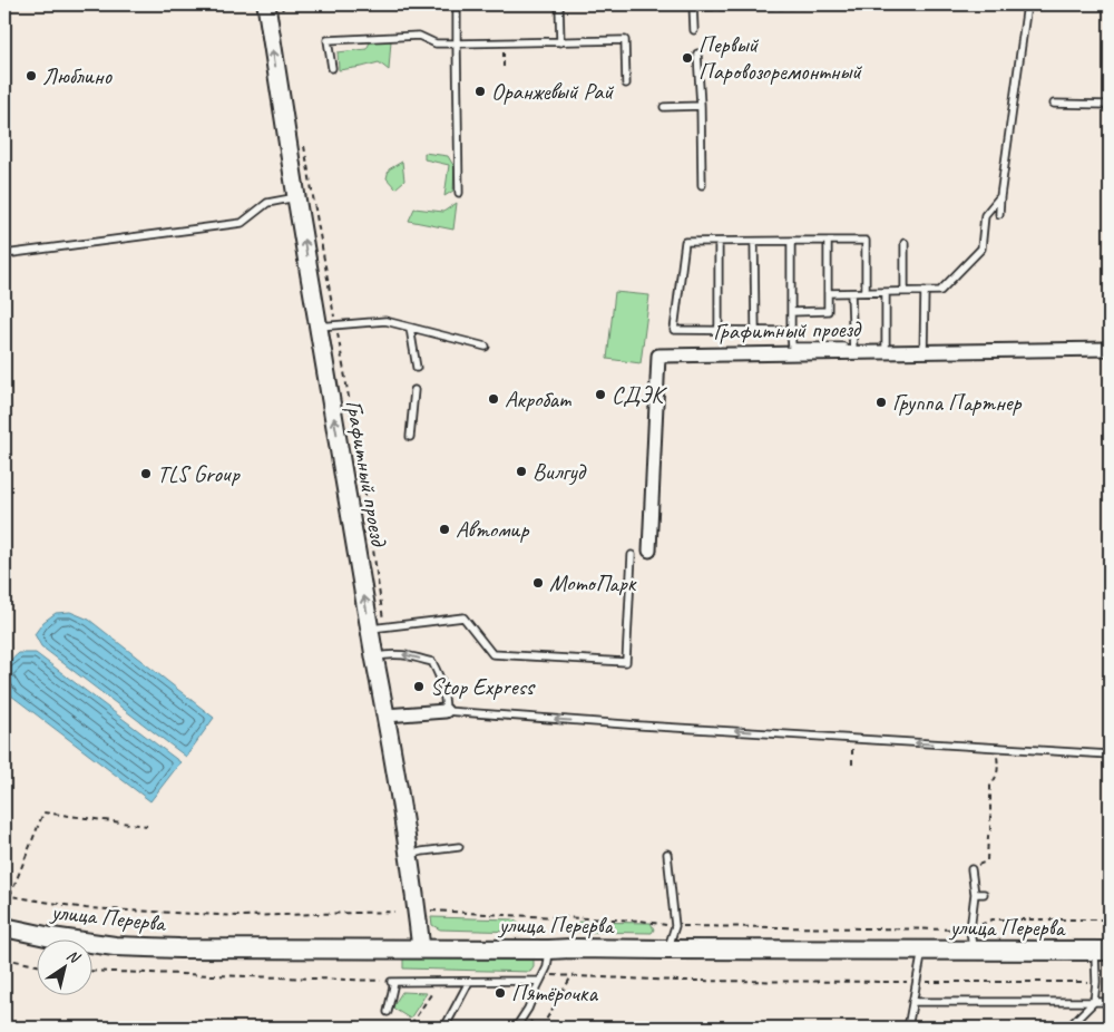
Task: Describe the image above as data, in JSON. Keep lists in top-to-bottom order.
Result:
{
  "streets": {
    "main road": ["улица Перерва"],
    "street": ["Графитный проезд"]
  },
  "crossings": [
    ["Графитный проезд", "улица Перерва"]
  ],
  "one_way": ["Графитный проезд"],
  "places": [
    "Первый Паровозоремонтный",
    "Люблино",
    "Оранжевый Рай",
    "СДЭК",
    "Акробат",
    "Группа Партнер",
    "Вилгуд",
    "TLS Group",
    "Автомир",
    "МотоПарк",
    "Stop Express",
    "Пятёрочка"
  ],
  "north": "top right"
}
